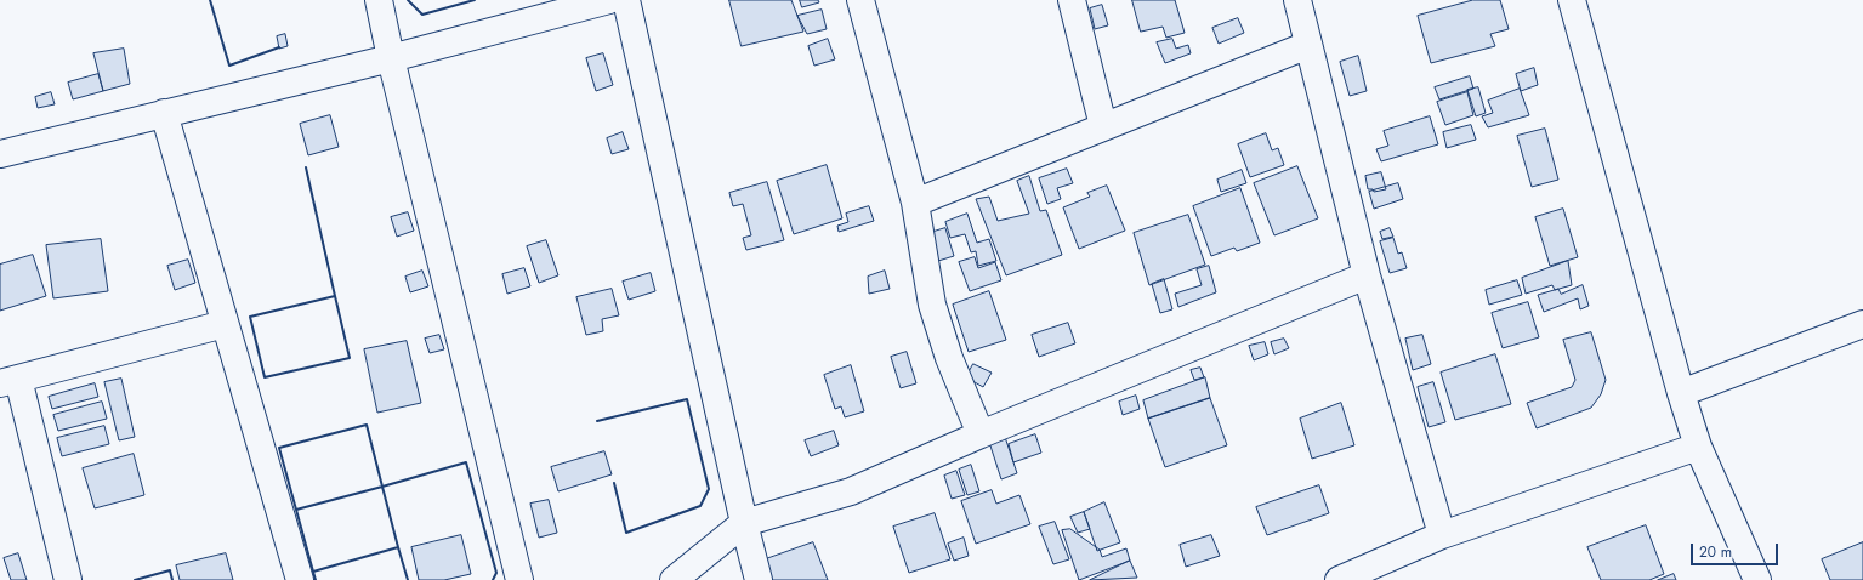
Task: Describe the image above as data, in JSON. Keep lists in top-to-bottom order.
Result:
{
  "scale_bar": "20 m"
}
